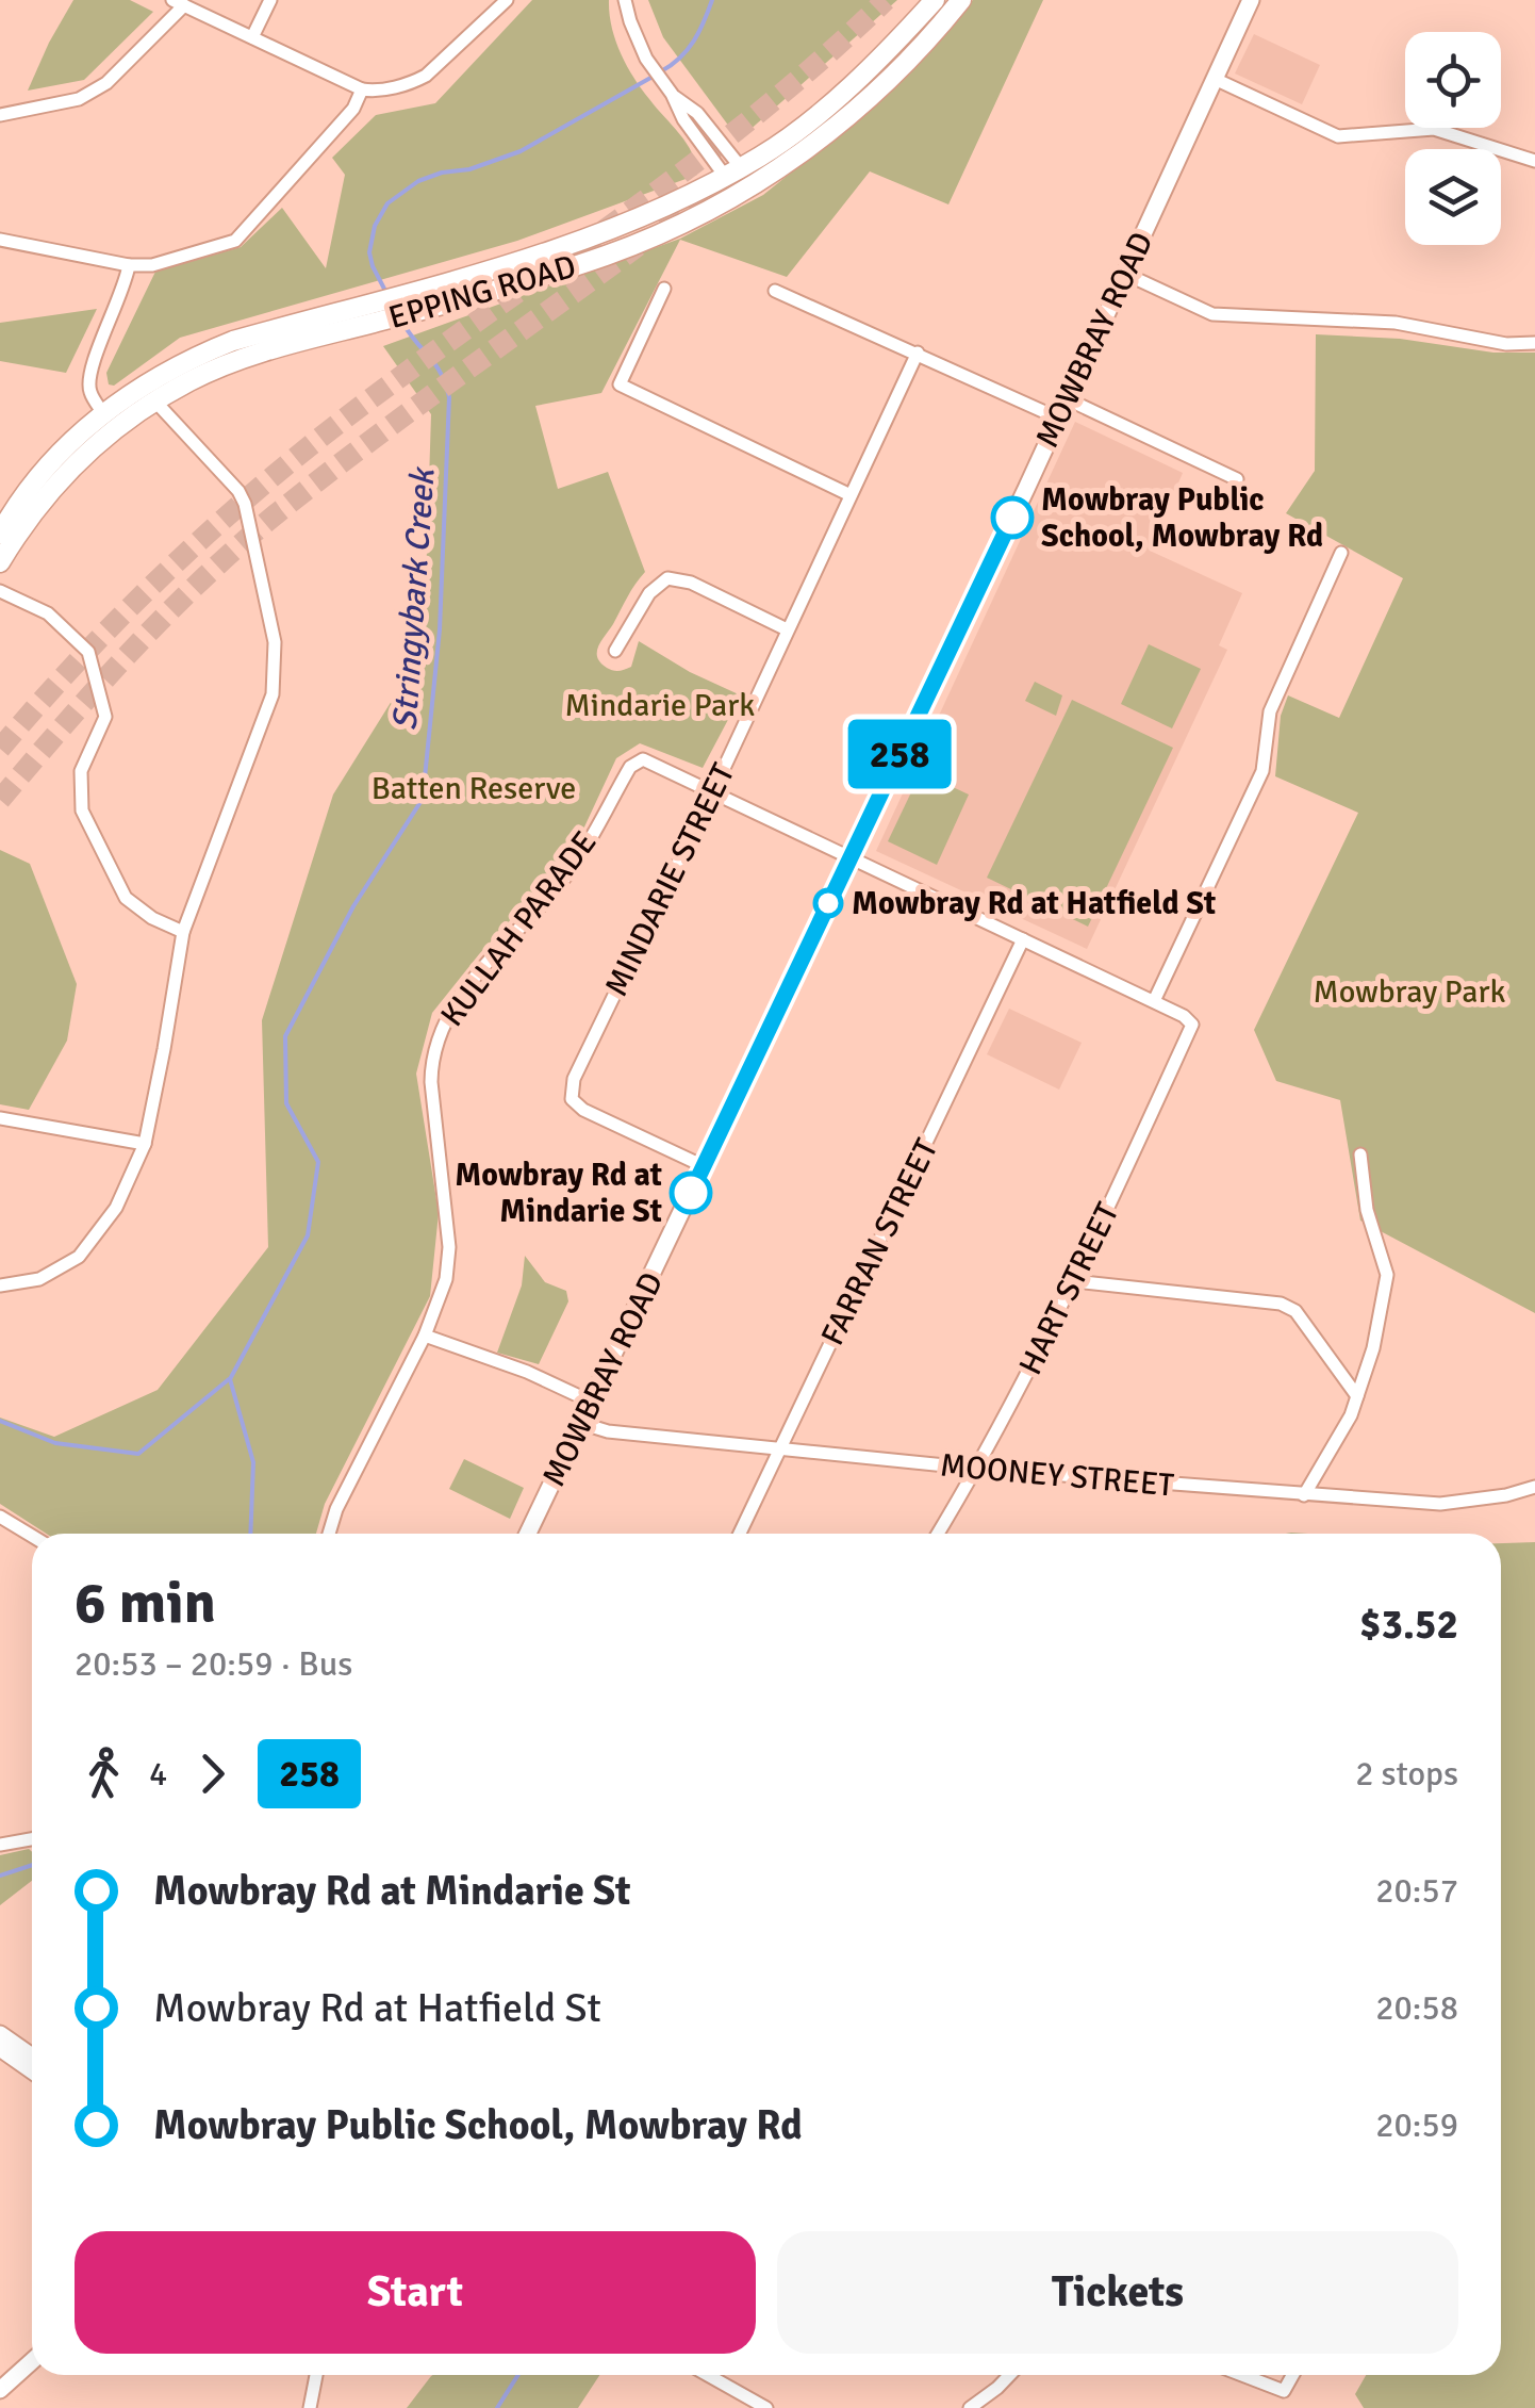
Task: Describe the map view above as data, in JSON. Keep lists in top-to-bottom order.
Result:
{
  "streets": {
    "main road": ["EPPING ROAD", "MOWBRAY ROAD"],
    "street": [
      "MINDARIE STREET",
      "KULLAH PARADE",
      "FARRAN STREET",
      "HART STREET",
      "MOONEY STREET"
    ]
  },
  "crossings": [
    ["MOWBRAY ROAD", "MINDARIE STREET"],
    ["MOWBRAY ROAD", "KULLAH PARADE"],
    ["MOWBRAY ROAD", "MOONEY STREET"],
    ["MINDARIE STREET", "KULLAH PARADE"],
    ["KULLAH PARADE", "FARRAN STREET"],
    ["KULLAH PARADE", "HART STREET"],
    ["FARRAN STREET", "MOONEY STREET"],
    ["HART STREET", "MOONEY STREET"]
  ],
  "water": ["Stringybark Creek"],
  "parks": ["Mindarie Park", "Batten Reserve", "Mowbray Park"],
  "places": ["Mowbray Public School, Mowbray Rd", "Mowbray Rd at Hatfield St", "Mowbray Rd at Mindarie St"],
  "lines": ["bus line 258"],
  "page": {
    "on_map": "258",
    "heading": ["6 min", "20:53 – 20:59 · Bus", "$3.52"],
    "legs": ["4", "258", "2 stops"],
    "list": [
      {
        "name": "Mowbray Rd at Mindarie St",
        "value": "20:57"
      },
      {
        "name": "Mowbray Rd at Hatfield St",
        "value": "20:58"
      },
      {
        "name": "Mowbray Public School, Mowbray Rd",
        "value": "20:59"
      }
    ],
    "buttons": ["Start", "Tickets"]
  }
}
